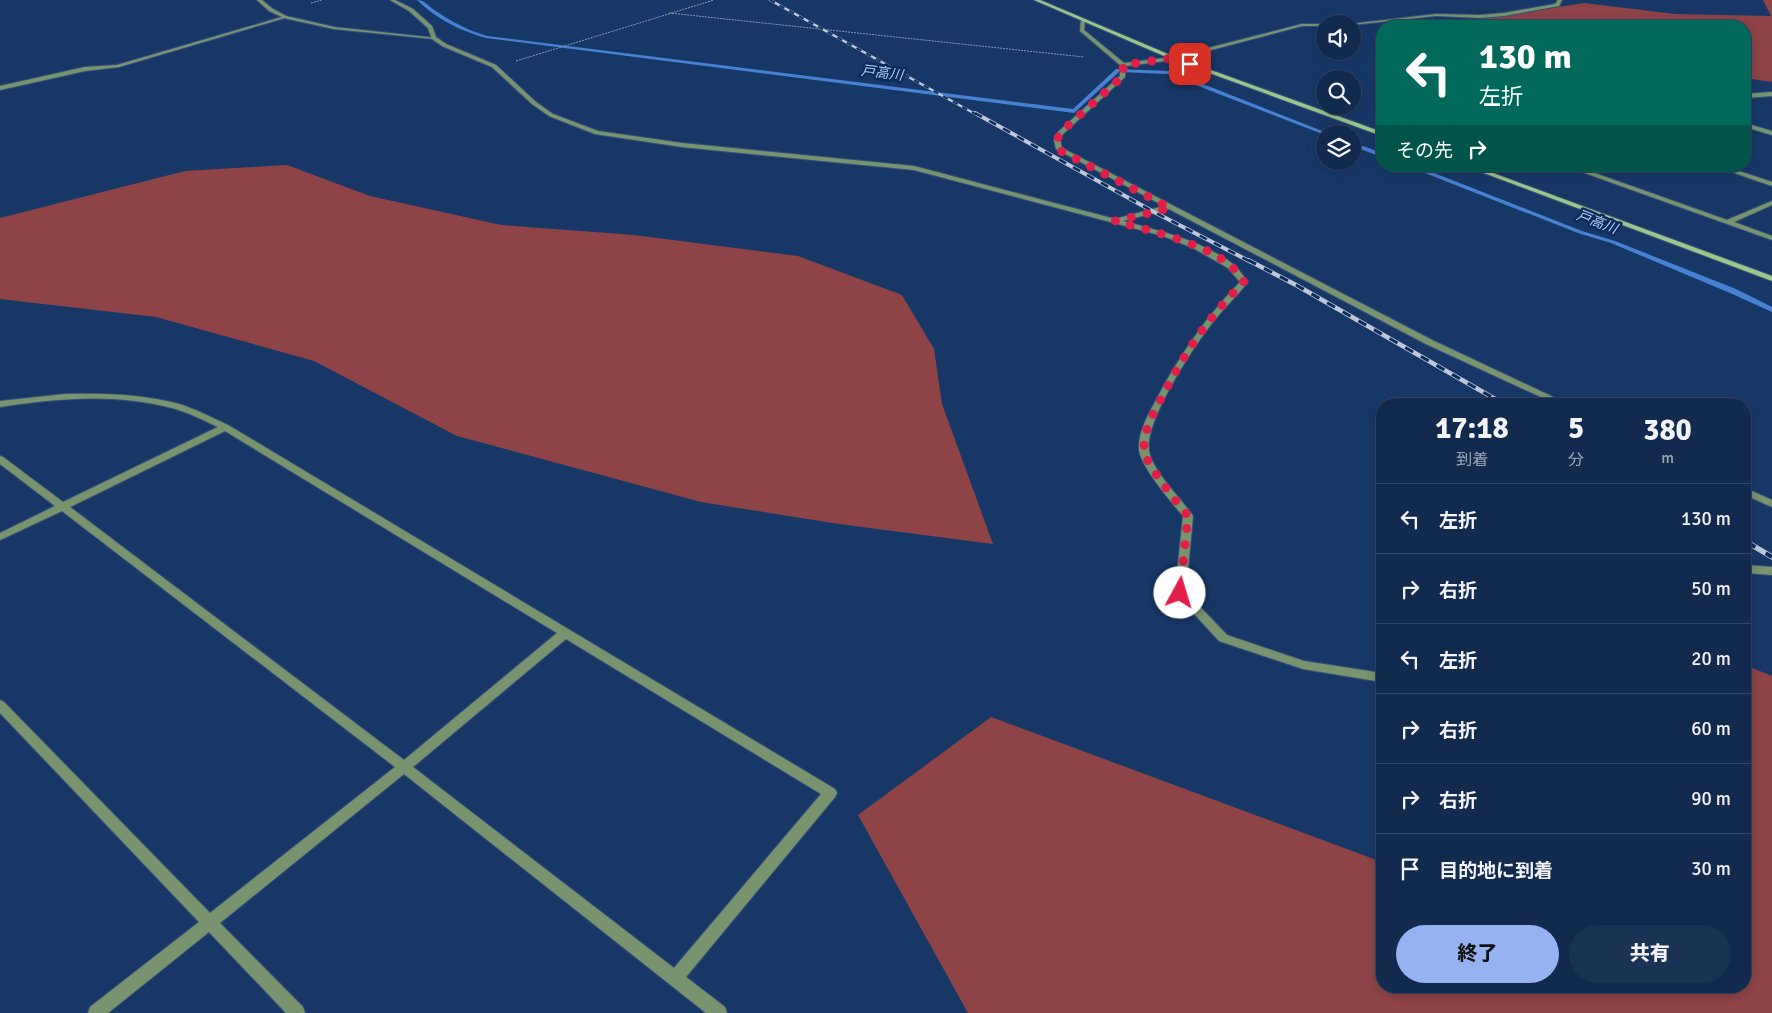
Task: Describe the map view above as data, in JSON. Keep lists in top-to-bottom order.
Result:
{
  "water": ["戸高川"],
  "page": {
    "turn": ["130 m", "左折"],
    "then": "その先",
    "eta": [
      "17:18",
      "到着",
      "5",
      "分",
      "380",
      "m"
    ],
    "list": [
      {
        "name": "左折",
        "value": "130 m"
      },
      {
        "name": "右折",
        "value": "50 m"
      },
      {
        "name": "左折",
        "value": "20 m"
      },
      {
        "name": "右折",
        "value": "60 m"
      },
      {
        "name": "右折",
        "value": "90 m"
      },
      {
        "name": "目的地に到着",
        "value": "30 m"
      }
    ],
    "buttons": ["終了", "共有"]
  }
}
